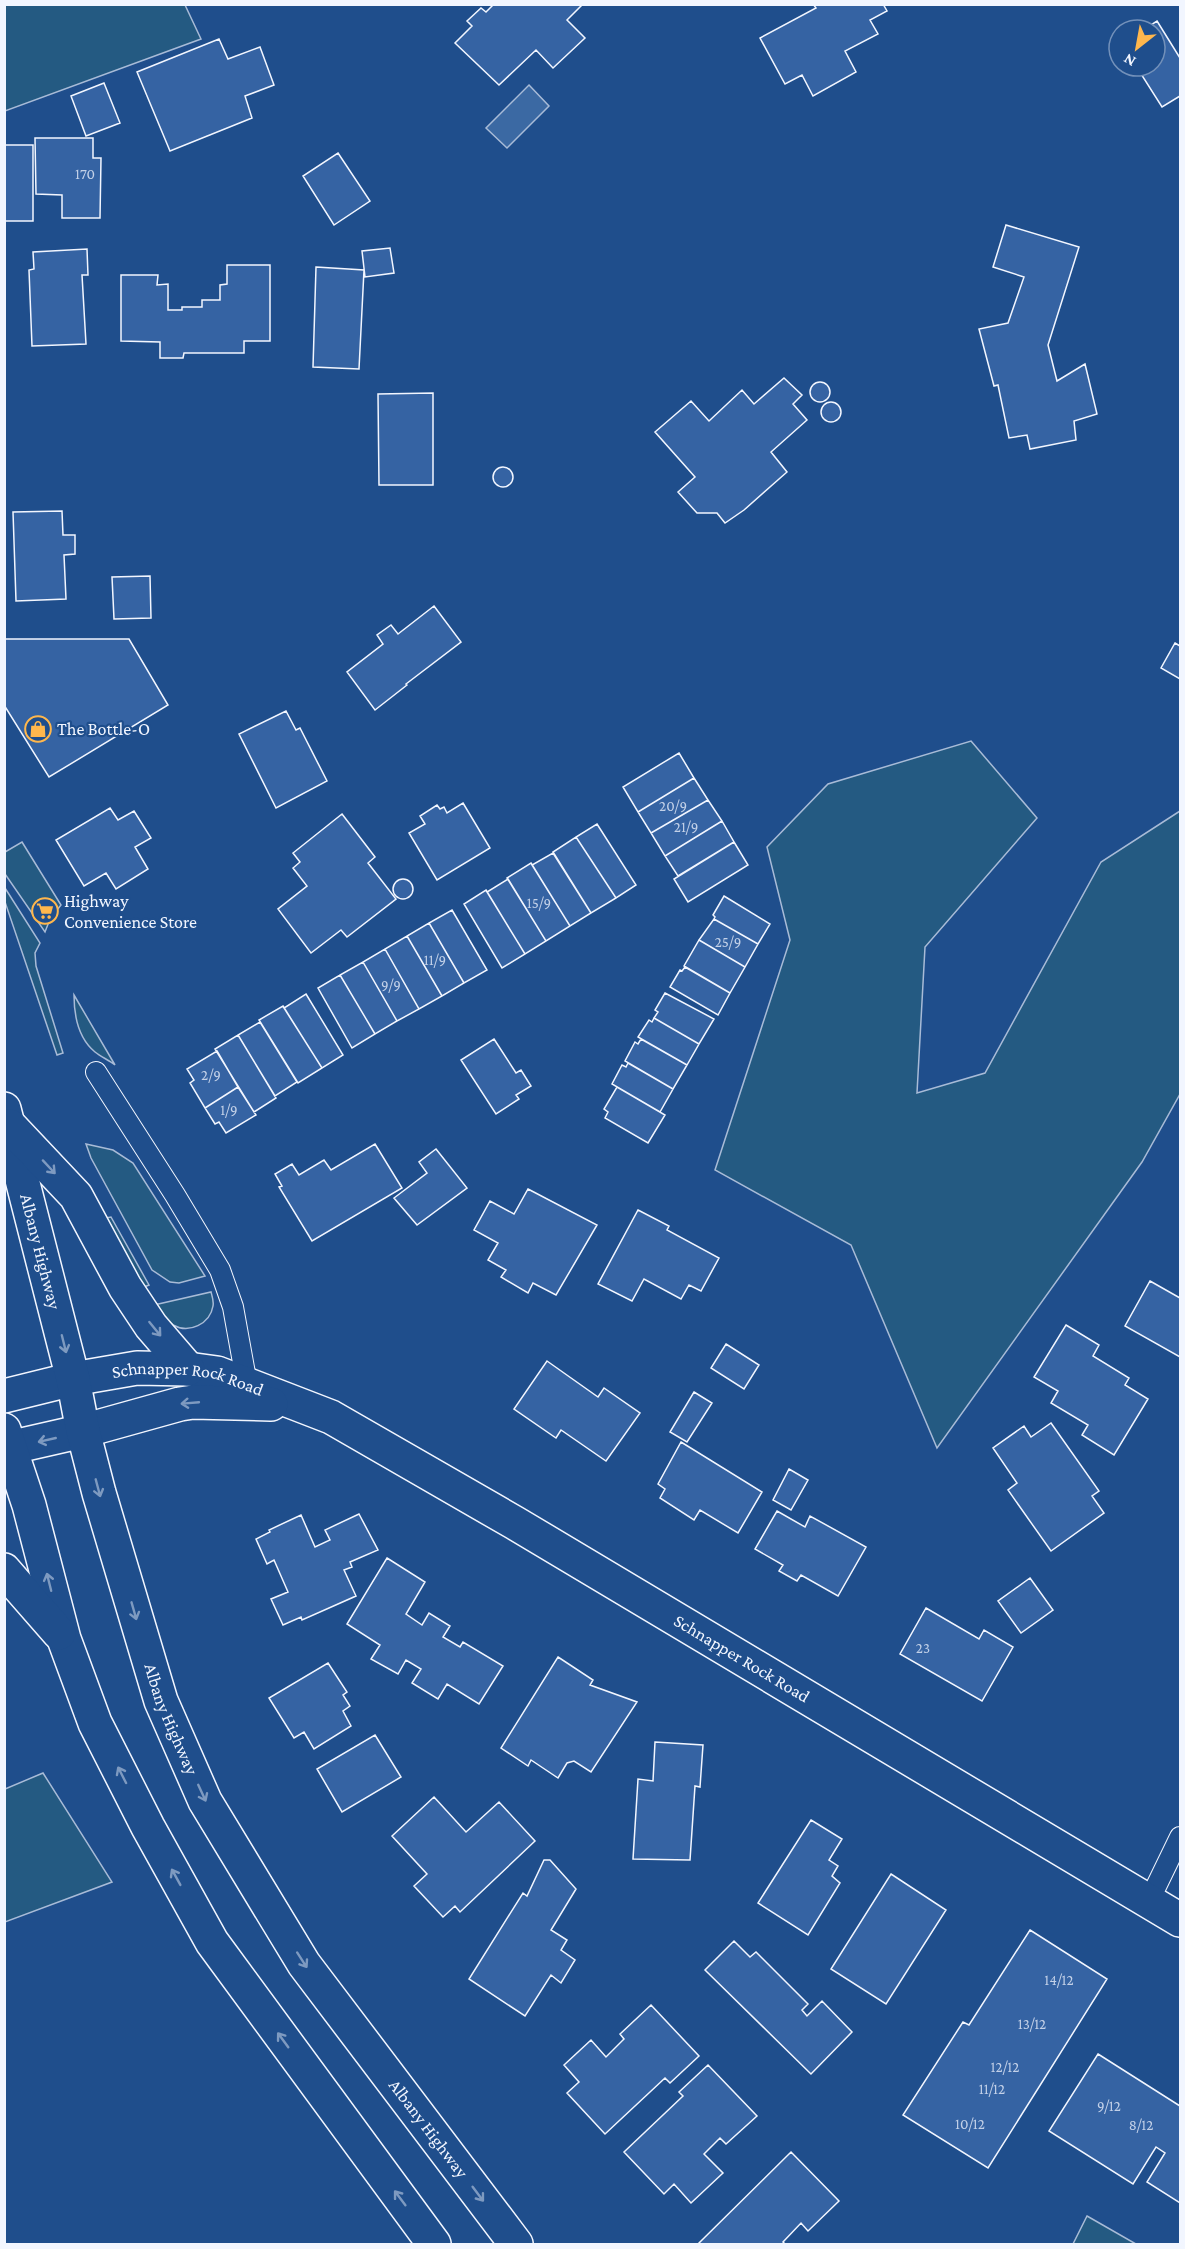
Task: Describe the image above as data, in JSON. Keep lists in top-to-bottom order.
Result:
{
  "streets": {
    "main road": ["Albany Highway", "Schnapper Rock Road"]
  },
  "crossings": [
    ["Albany Highway", "Schnapper Rock Road"]
  ],
  "places": {
    "shop": ["The Bottle-O"],
    "supermarket": ["Highway Convenience Store"]
  },
  "house_numbers": [
    "170",
    "20/9",
    "21/9",
    "15/9",
    "25/9",
    "11/9",
    "9/9",
    "2/9",
    "1/9",
    "23",
    "14/12",
    "13/12",
    "12/12",
    "11/12",
    "9/12",
    "10/12",
    "8/12"
  ],
  "north": "bottom left"
}
